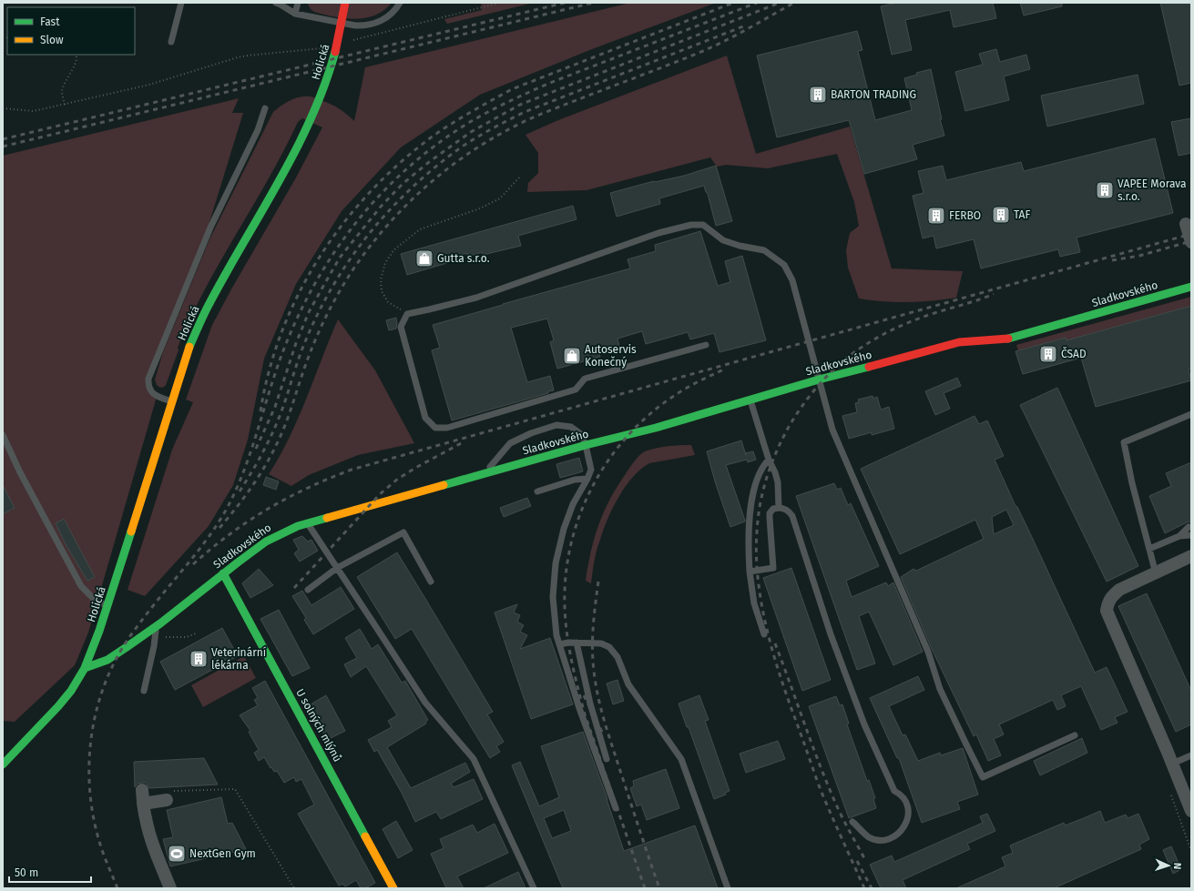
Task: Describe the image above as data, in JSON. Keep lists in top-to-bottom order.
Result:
{
  "streets": {
    "street": ["Holická", "Sladkovského", "U solných mlýnů"]
  },
  "crossings": [
    ["Holická", "Sladkovského"],
    ["Sladkovského", "U solných mlýnů"]
  ],
  "places": {
    "building": [
      "BARTON TRADING",
      "VAPEE Morava s.r.o.",
      "TAF",
      "FERBO",
      "ČSAD",
      "Veterinární lékárna"
    ],
    "shop": ["Gutta s.r.o.", "Autoservis Konečný"],
    "sports": ["NextGen Gym"]
  },
  "legend": ["Fast", "Slow"],
  "scale_bar": "50 m",
  "north": "right"
}
